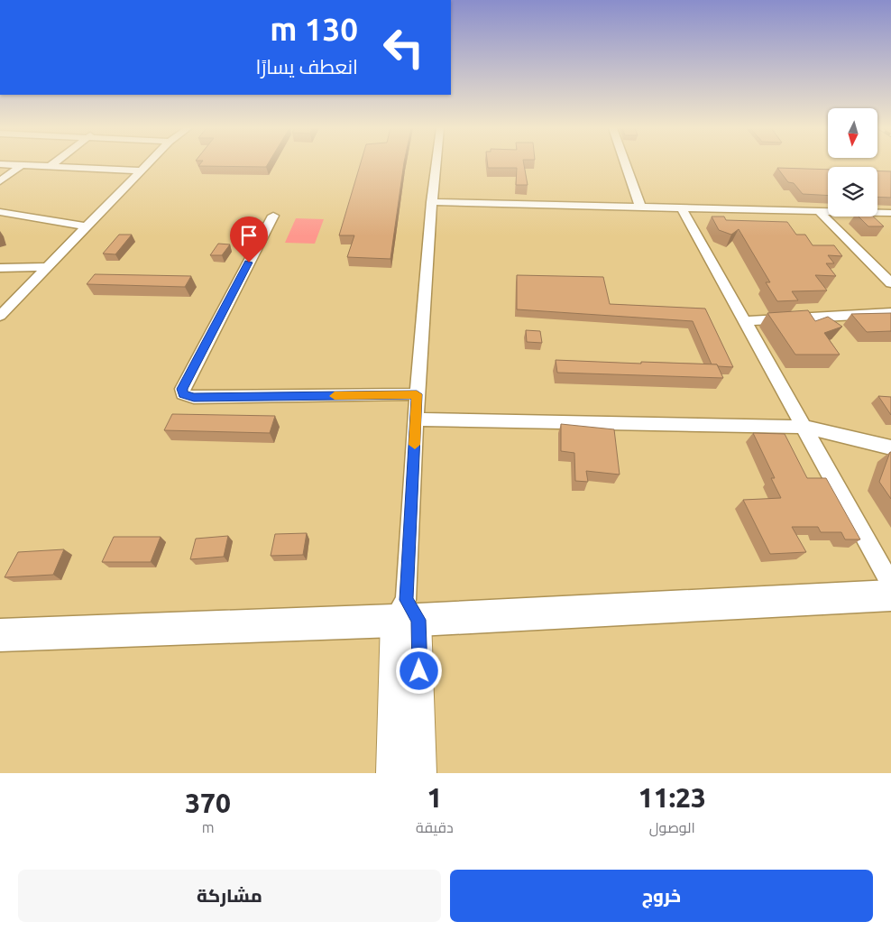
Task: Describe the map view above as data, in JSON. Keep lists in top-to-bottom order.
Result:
{
  "north": "bottom",
  "page": {
    "turn": ["130 m", "انعطف يسارًا"],
    "eta": [
      "11:23",
      "الوصول",
      "1",
      "دقيقة",
      "370",
      "m"
    ],
    "buttons": ["خروج", "مشاركة"]
  }
}
